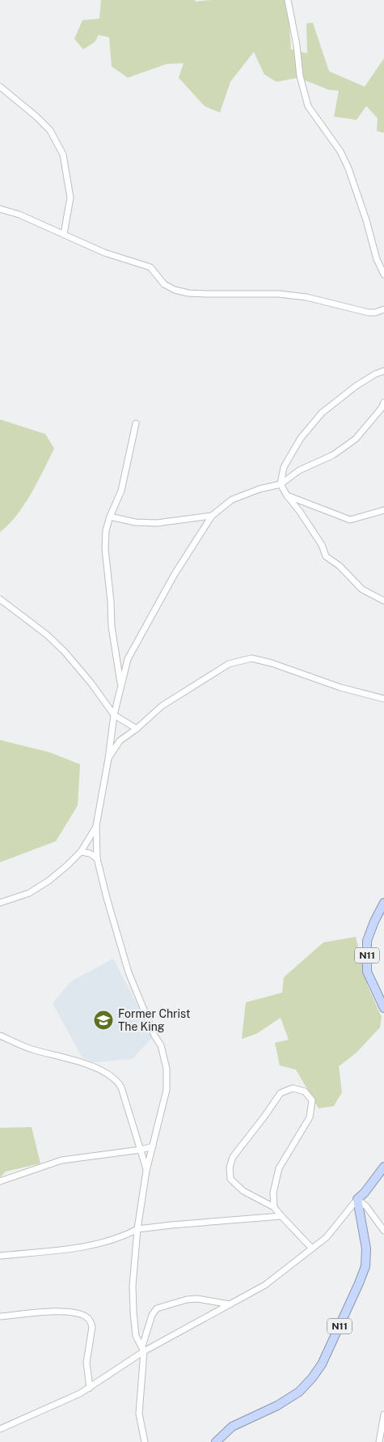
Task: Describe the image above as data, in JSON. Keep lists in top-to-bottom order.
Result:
{
  "streets": {
    "highway": ["N11"]
  },
  "places": {
    "school or university": ["Former Christ The King"]
  }
}
